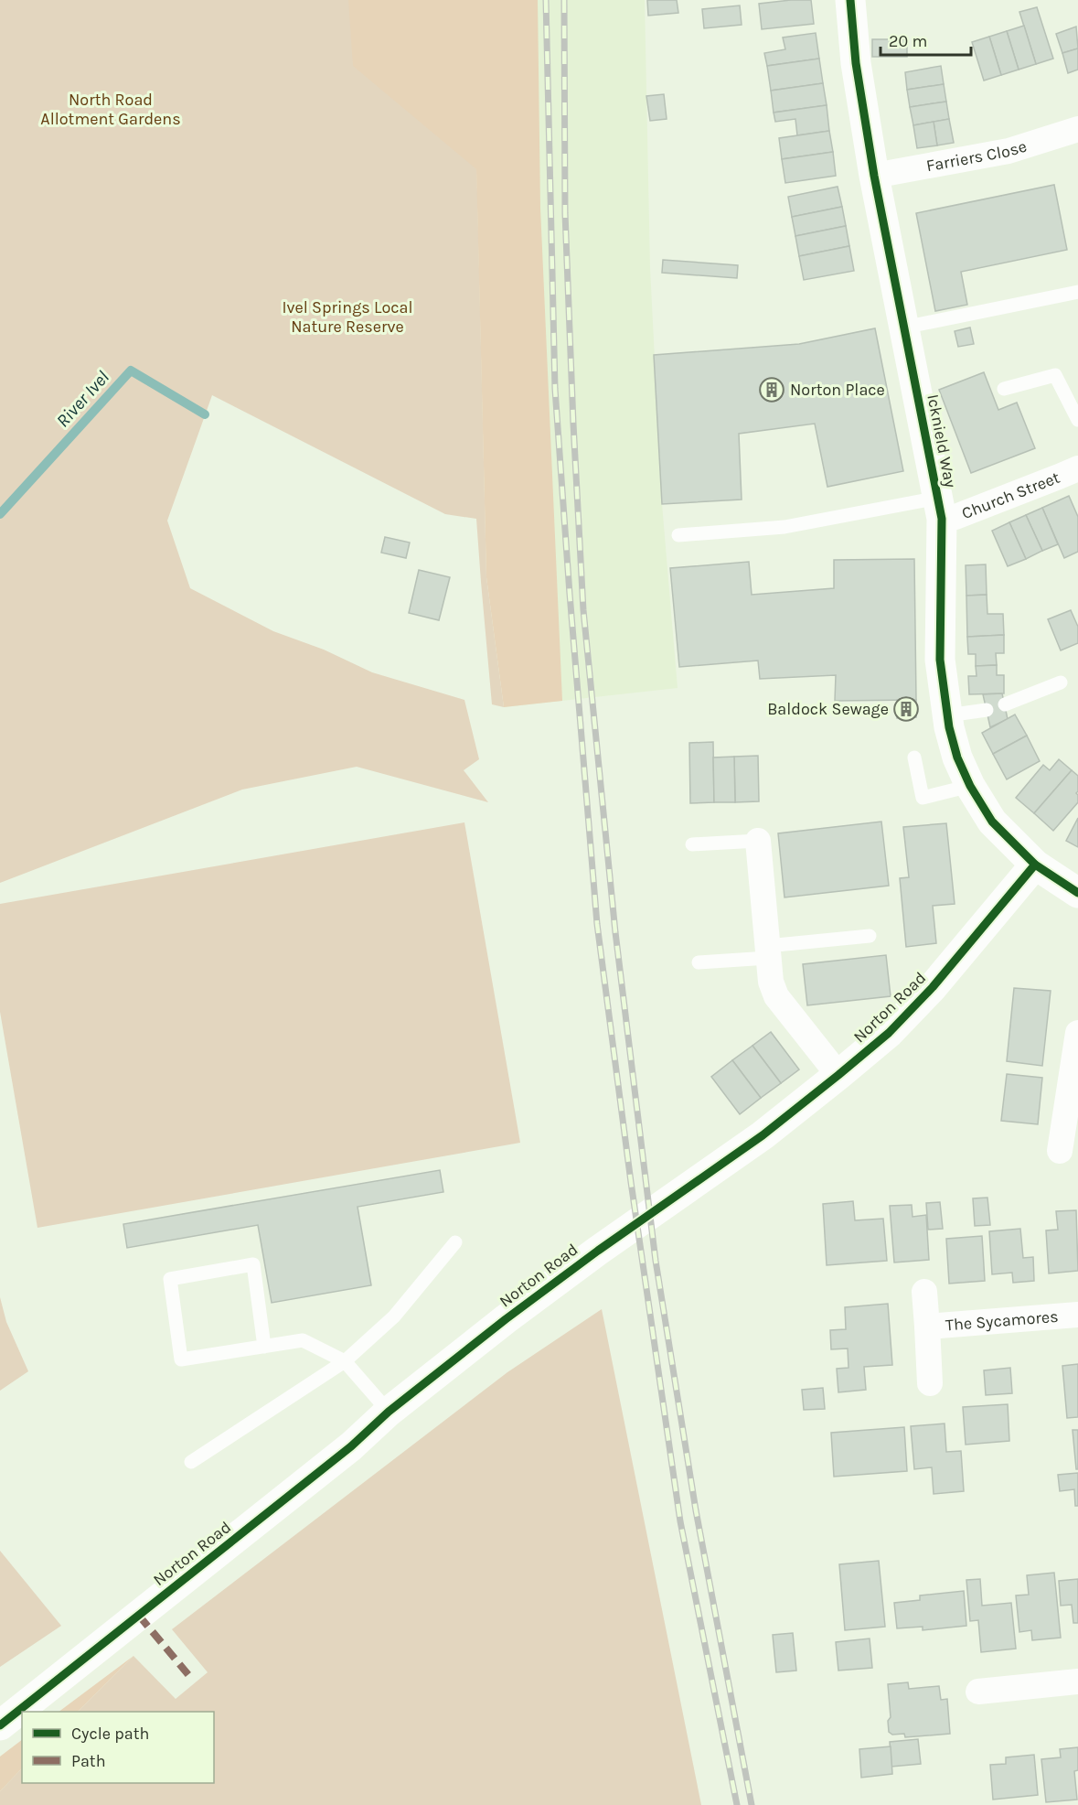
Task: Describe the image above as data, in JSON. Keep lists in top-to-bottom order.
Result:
{
  "streets": {
    "street": [
      "Farriers Close",
      "Icknield Way",
      "Church Street",
      "Norton Road",
      "The Sycamores"
    ]
  },
  "crossings": [
    ["Farriers Close", "Icknield Way"],
    ["Icknield Way", "Church Street"],
    ["Icknield Way", "Norton Road"]
  ],
  "water": ["River Ivel"],
  "parks": ["North Road Allotment Gardens", "Ivel Springs Local Nature Reserve"],
  "places": {
    "building": ["Norton Place", "Baldock Sewage"]
  },
  "legend": ["Cycle path", "Path"],
  "scale_bar": "20 m"
}
